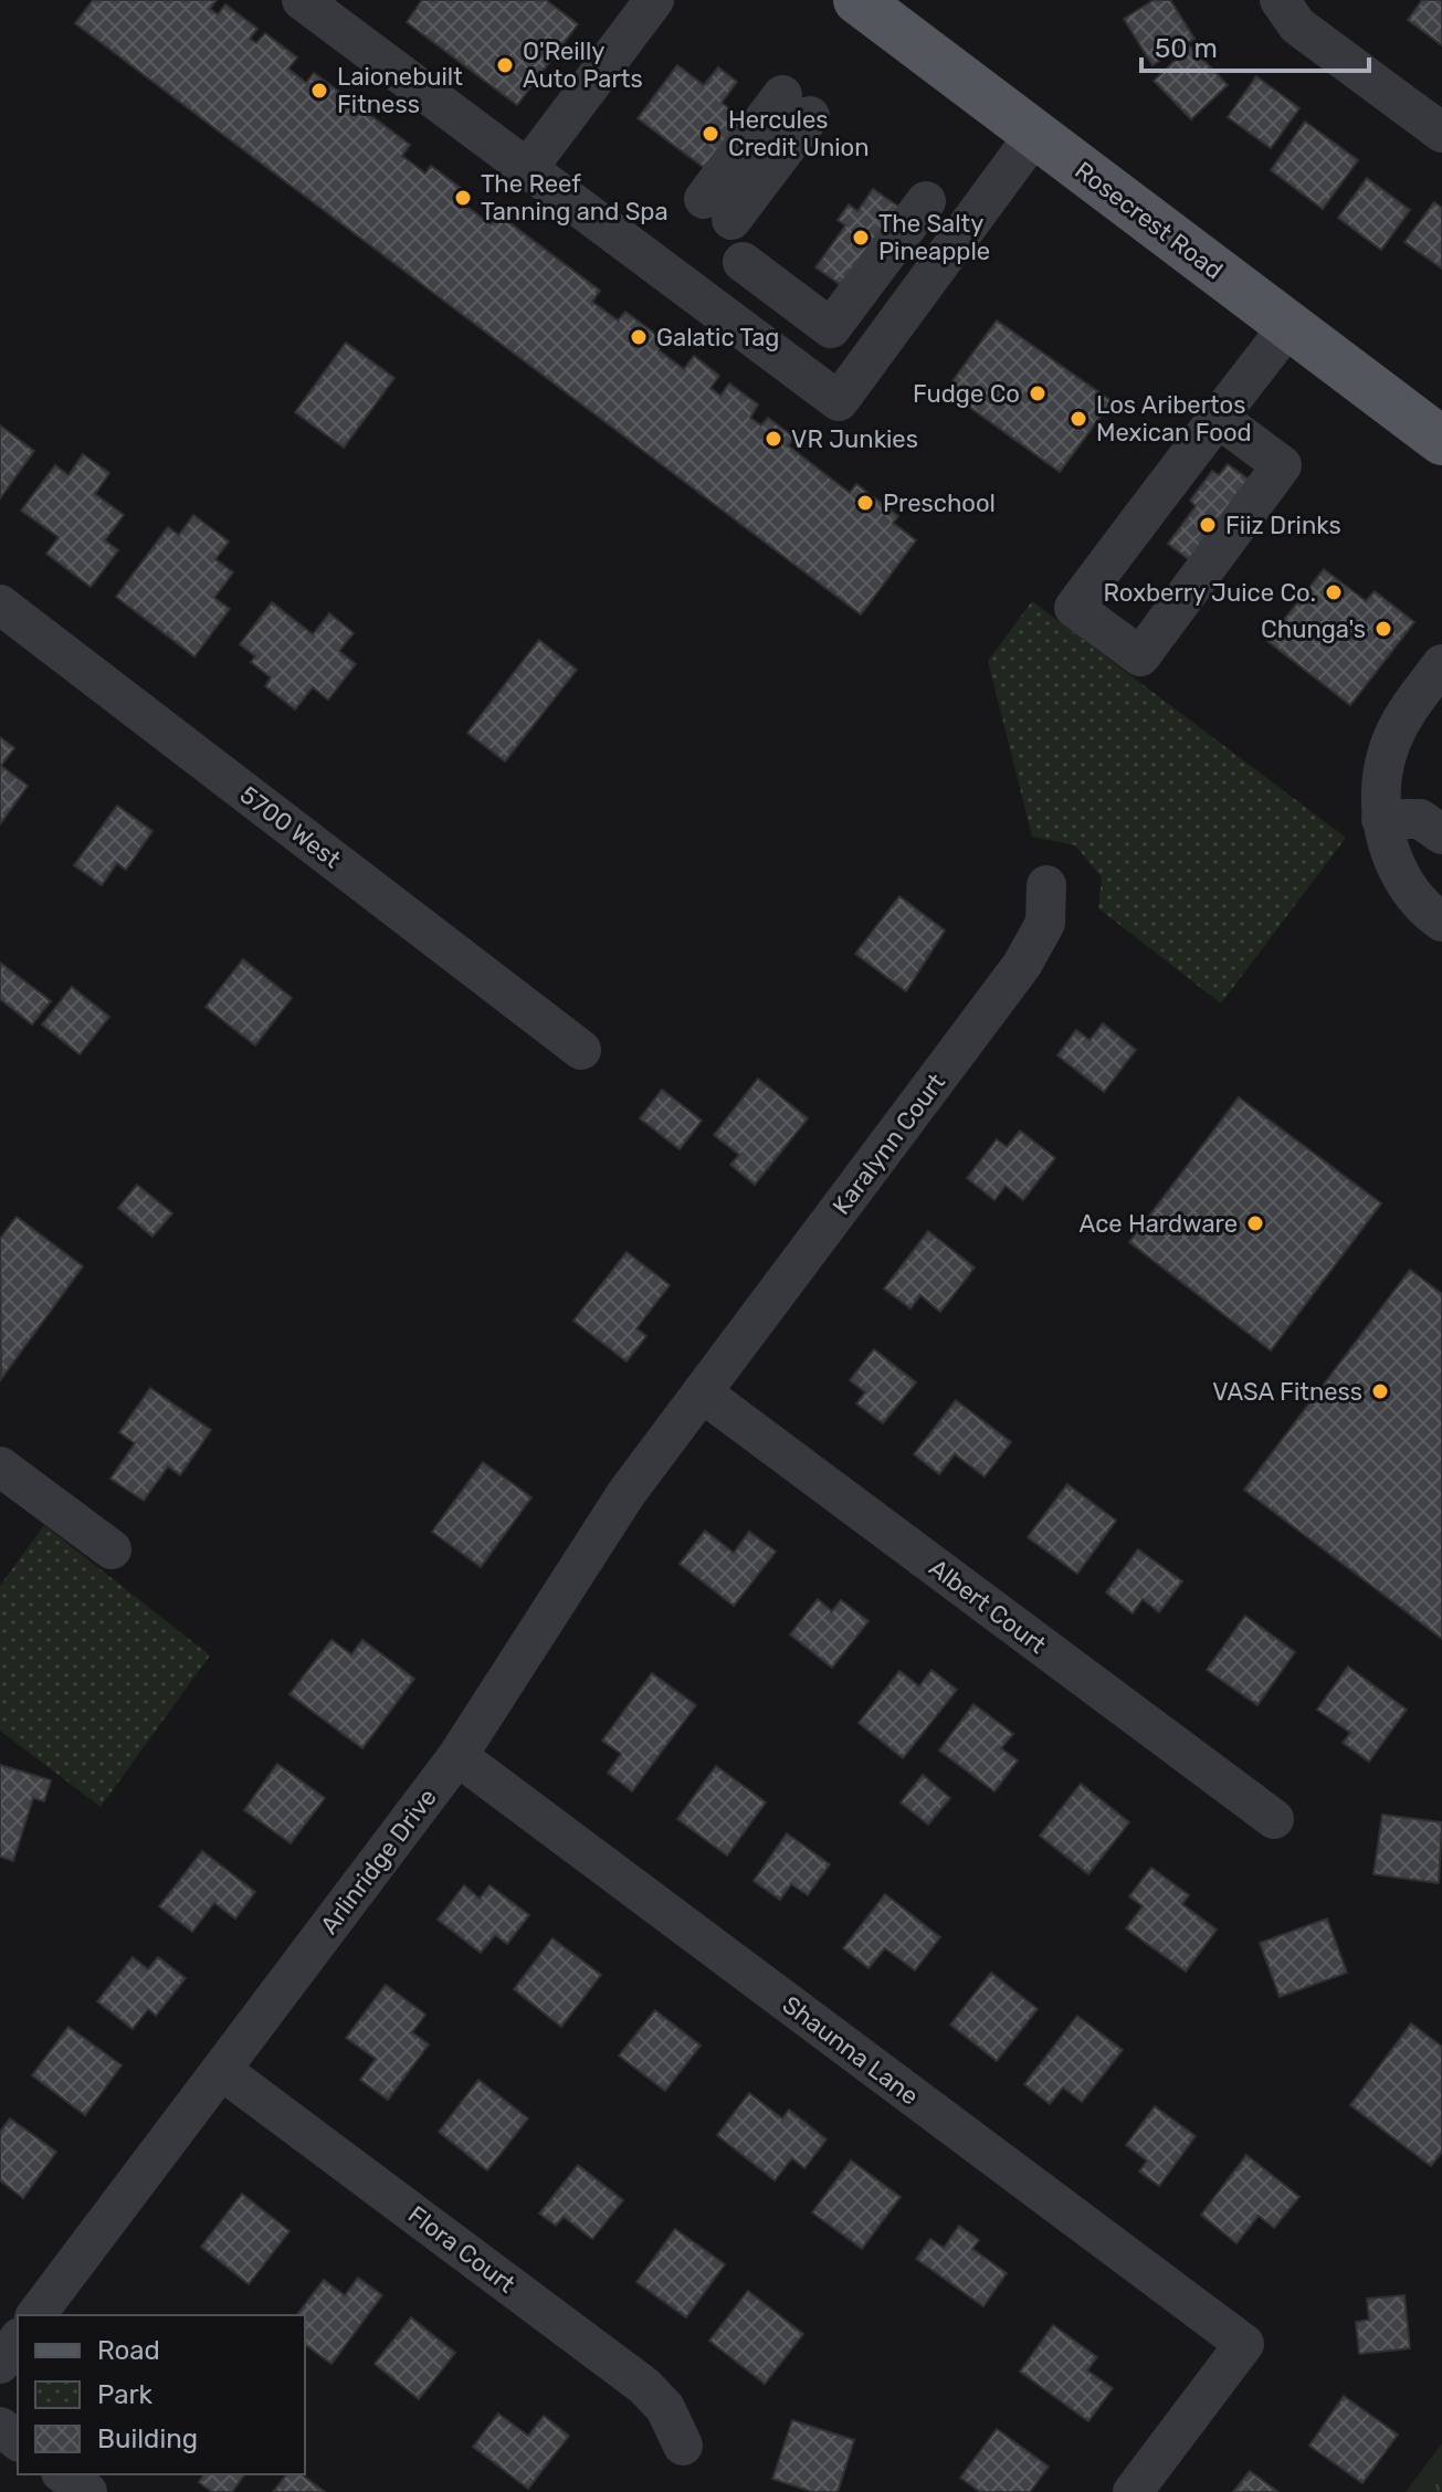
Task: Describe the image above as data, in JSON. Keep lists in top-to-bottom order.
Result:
{
  "streets": {
    "main road": ["Rosecrest Road"],
    "street": [
      "5700 West",
      "Karalynn Court",
      "Albert Court",
      "Arlinridge Drive",
      "Shaunna Lane",
      "Flora Court"
    ]
  },
  "crossings": [
    ["Karalynn Court", "Albert Court"],
    ["Karalynn Court", "Arlinridge Drive"],
    ["Albert Court", "Arlinridge Drive"],
    ["Arlinridge Drive", "Shaunna Lane"],
    ["Arlinridge Drive", "Flora Court"]
  ],
  "places": [
    "O'Reilly Auto Parts",
    "Laionebuilt Fitness",
    "Hercules Credit Union",
    "The Reef Tanning and Spa",
    "The Salty Pineapple",
    "Galatic Tag",
    "Fudge Co",
    "Los Aribertos Mexican Food",
    "VR Junkies",
    "Preschool",
    "Fiiz Drinks",
    "Roxberry Juice Co.",
    "Chunga's",
    "Ace Hardware",
    "VASA Fitness"
  ],
  "legend": ["Road", "Park", "Building"],
  "scale_bar": "50 m"
}
